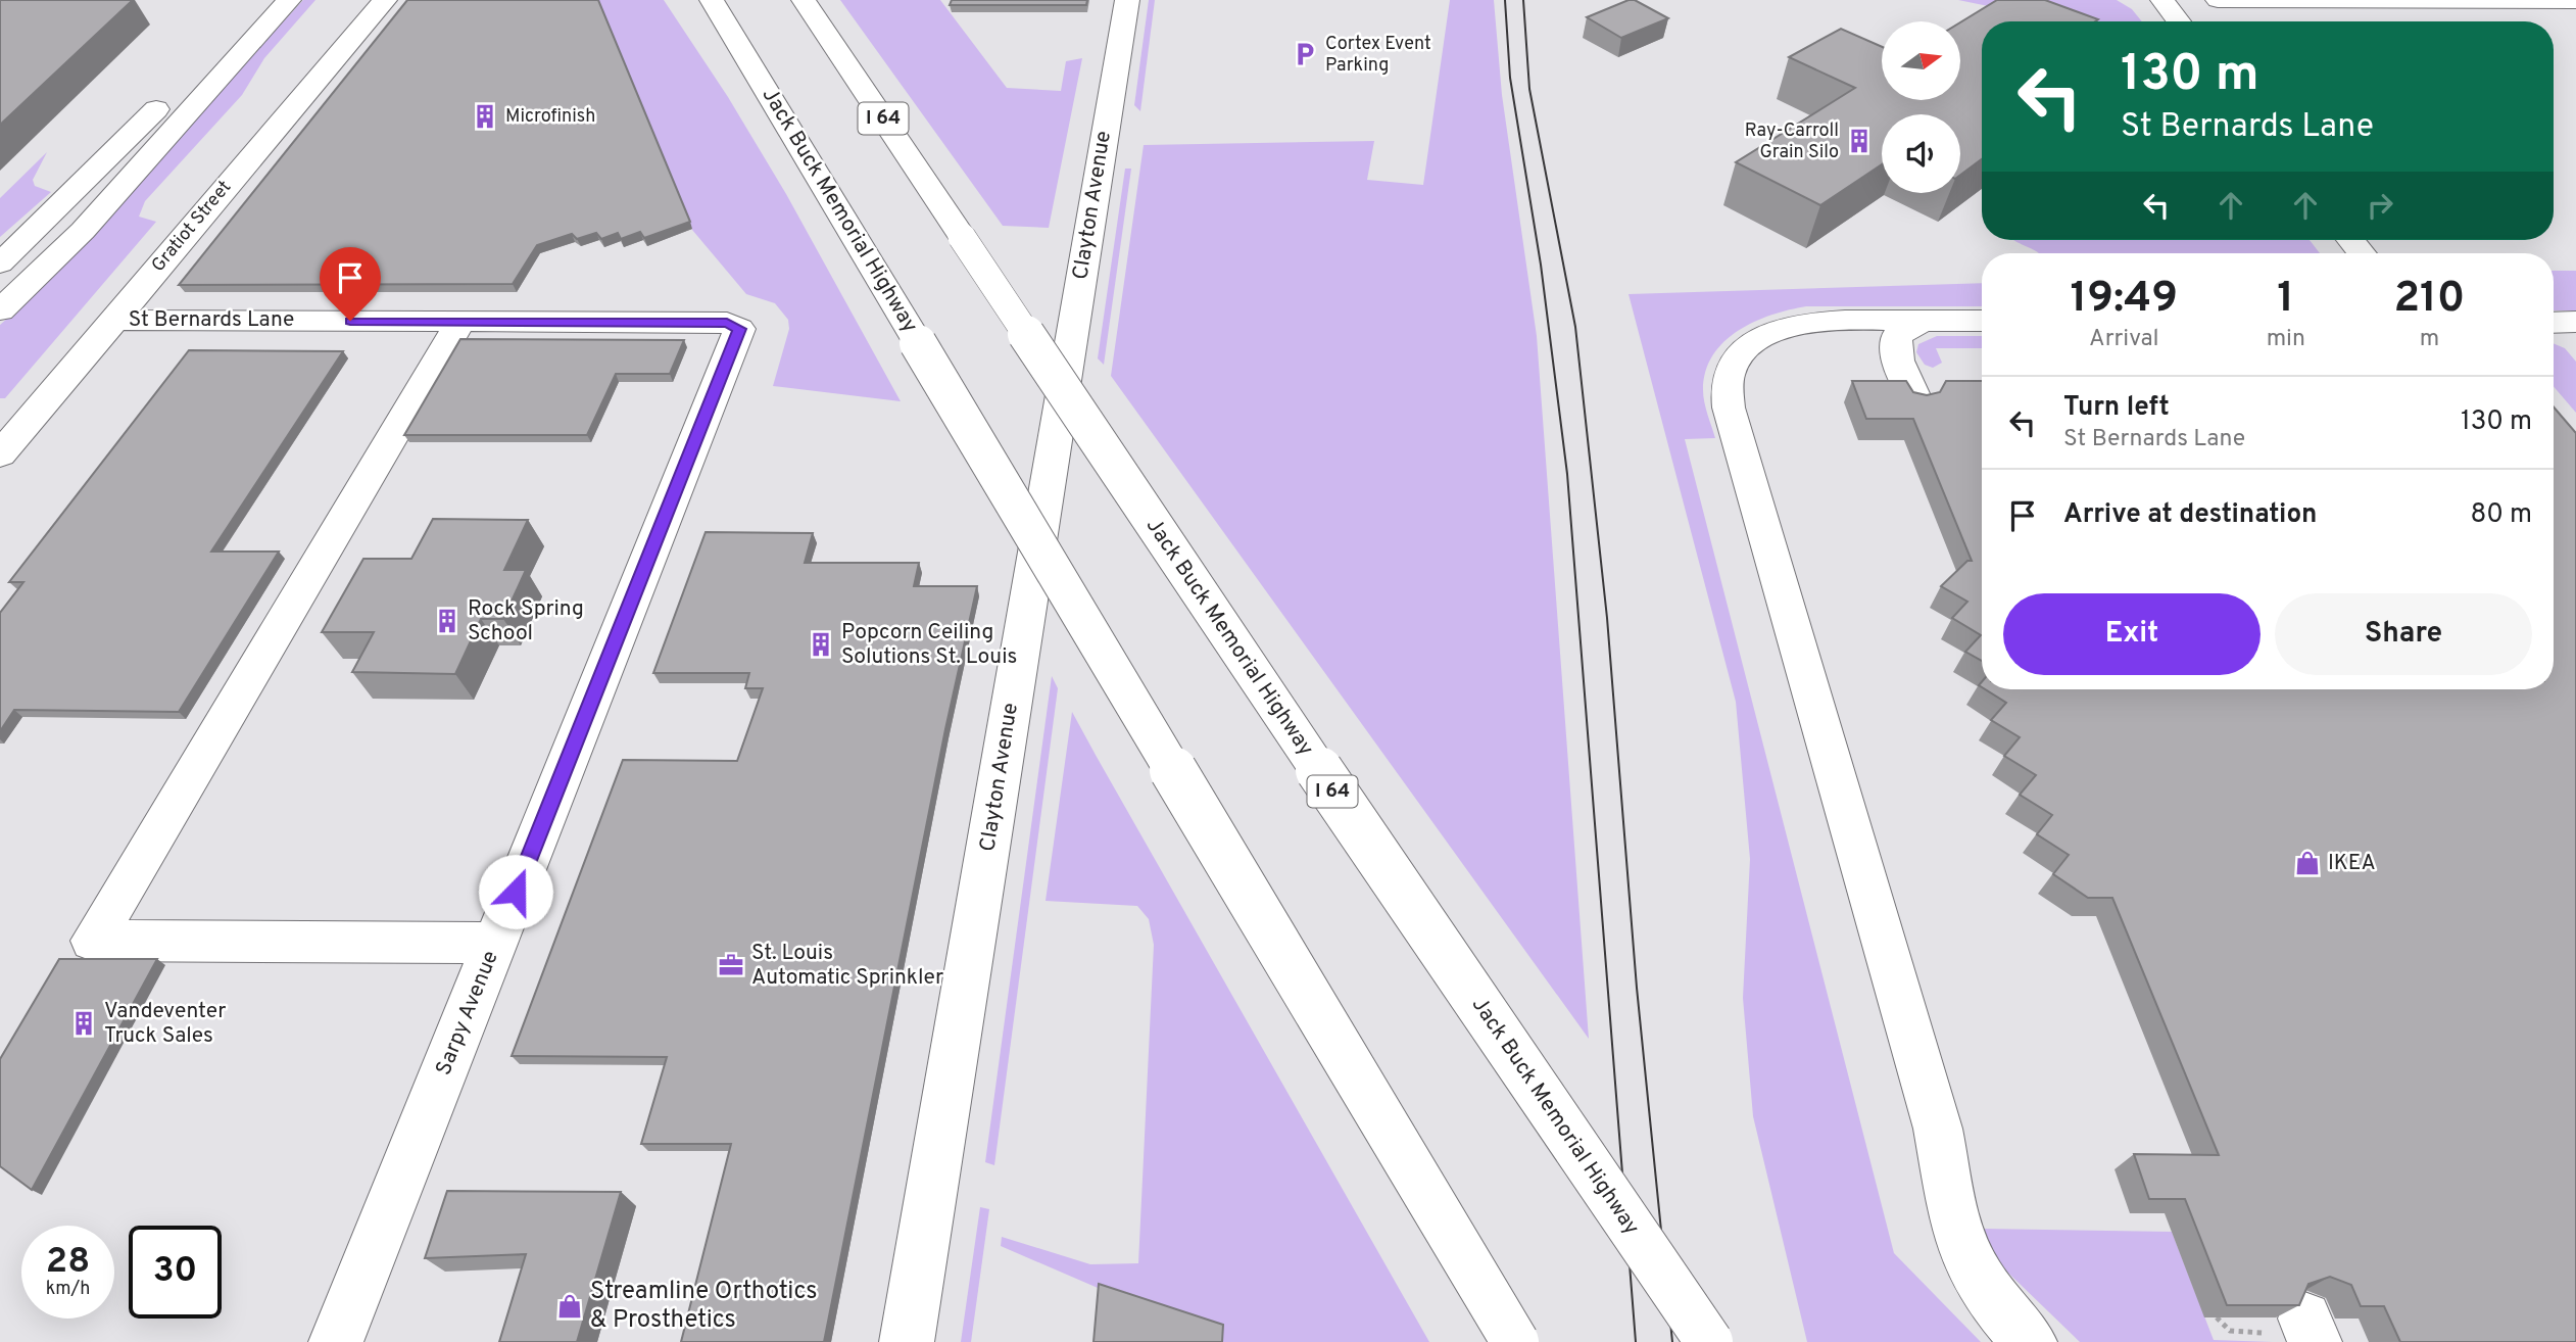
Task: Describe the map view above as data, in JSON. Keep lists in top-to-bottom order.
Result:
{
  "streets": {
    "main road": [
      "I 64",
      "Clayton Avenue",
      "Jack Buck Memorial Highway",
      "Gratiot Street",
      "St Bernards Lane",
      "Sarpy Avenue"
    ]
  },
  "crossings": [
    ["Gratiot Street", "St Bernards Lane"],
    ["St Bernards Lane", "Sarpy Avenue"]
  ],
  "places": {
    "parking": ["Cortex Event Parking"],
    "building": [
      "Microfinish",
      "Ray-Carroll Grain Silo",
      "Rock Spring School",
      "Popcorn Ceiling Solutions St. Louis",
      "Vandeventer Truck Sales"
    ],
    "shop": ["IKEA", "Streamline Orthotics & Prosthetics"],
    "office": ["St. Louis Automatic Sprinkler"]
  },
  "north": "right",
  "page": {
    "turn": ["130 m", "St Bernards Lane"],
    "eta": [
      "19:49",
      "Arrival",
      "1",
      "min",
      "210",
      "m"
    ],
    "list": [
      {
        "name": "Turn left",
        "note": "St Bernards Lane",
        "value": "130 m"
      },
      {
        "name": "Arrive at destination",
        "value": "80 m"
      }
    ],
    "buttons": ["Exit", "Share"],
    "speed": "28 km/h",
    "limit": "30"
  }
}
